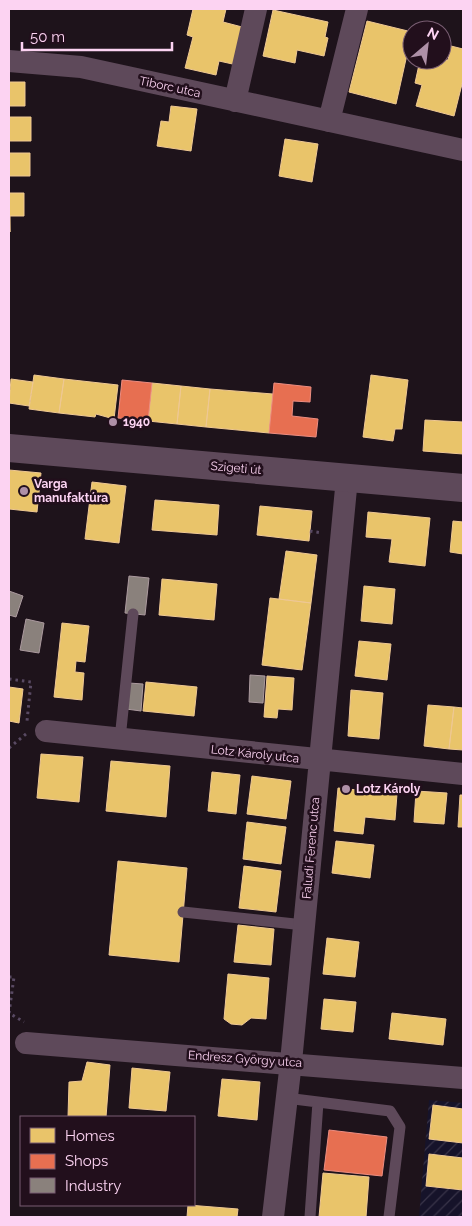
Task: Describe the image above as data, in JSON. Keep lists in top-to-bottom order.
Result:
{
  "streets": {
    "street": [
      "Tiborc utca",
      "Szigeti út",
      "Lotz Károly utca",
      "Faludi Ferenc utca",
      "Endresz György utca"
    ]
  },
  "crossings": [
    ["Szigeti út", "Faludi Ferenc utca"],
    ["Lotz Károly utca", "Faludi Ferenc utca"],
    ["Faludi Ferenc utca", "Endresz György utca"]
  ],
  "places": ["1940", "Varga manufaktúra", "Lotz Károly"],
  "legend": ["Homes", "Shops", "Industry"],
  "scale_bar": "50 m",
  "north": "top right"
}
